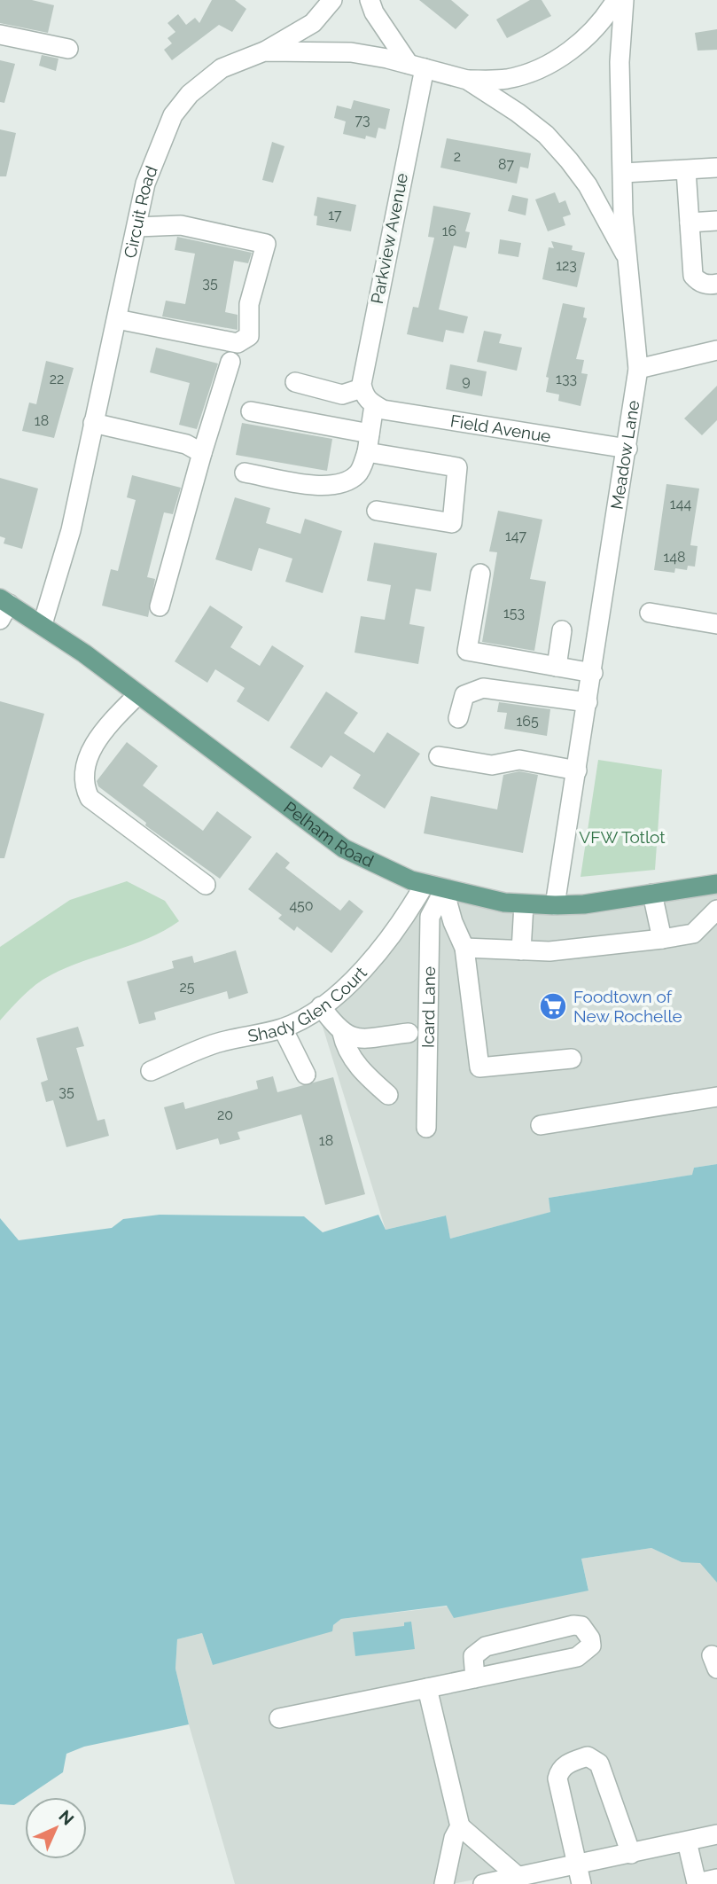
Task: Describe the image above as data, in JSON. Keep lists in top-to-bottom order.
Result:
{
  "streets": {
    "main road": ["Pelham Road"],
    "street": [
      "Circuit Road",
      "Parkview Avenue",
      "Field Avenue",
      "Meadow Lane",
      "Shady Glen Court",
      "Icard Lane"
    ]
  },
  "crossings": [
    ["Circuit Road", "Parkview Avenue"],
    ["Circuit Road", "Meadow Lane"],
    ["Circuit Road", "Pelham Road"],
    ["Field Avenue", "Meadow Lane"],
    ["Meadow Lane", "Pelham Road"],
    ["Pelham Road", "Shady Glen Court"],
    ["Pelham Road", "Icard Lane"]
  ],
  "parks": ["VFW Totlot"],
  "places": {
    "supermarket": ["Foodtown of New Rochelle"]
  },
  "house_numbers": [
    "73",
    "2",
    "87",
    "17",
    "16",
    "123",
    "35",
    "22",
    "133",
    "9",
    "18",
    "144",
    "147",
    "148",
    "153",
    "165",
    "450",
    "25",
    "35",
    "20",
    "18"
  ],
  "north": "top right"
}
